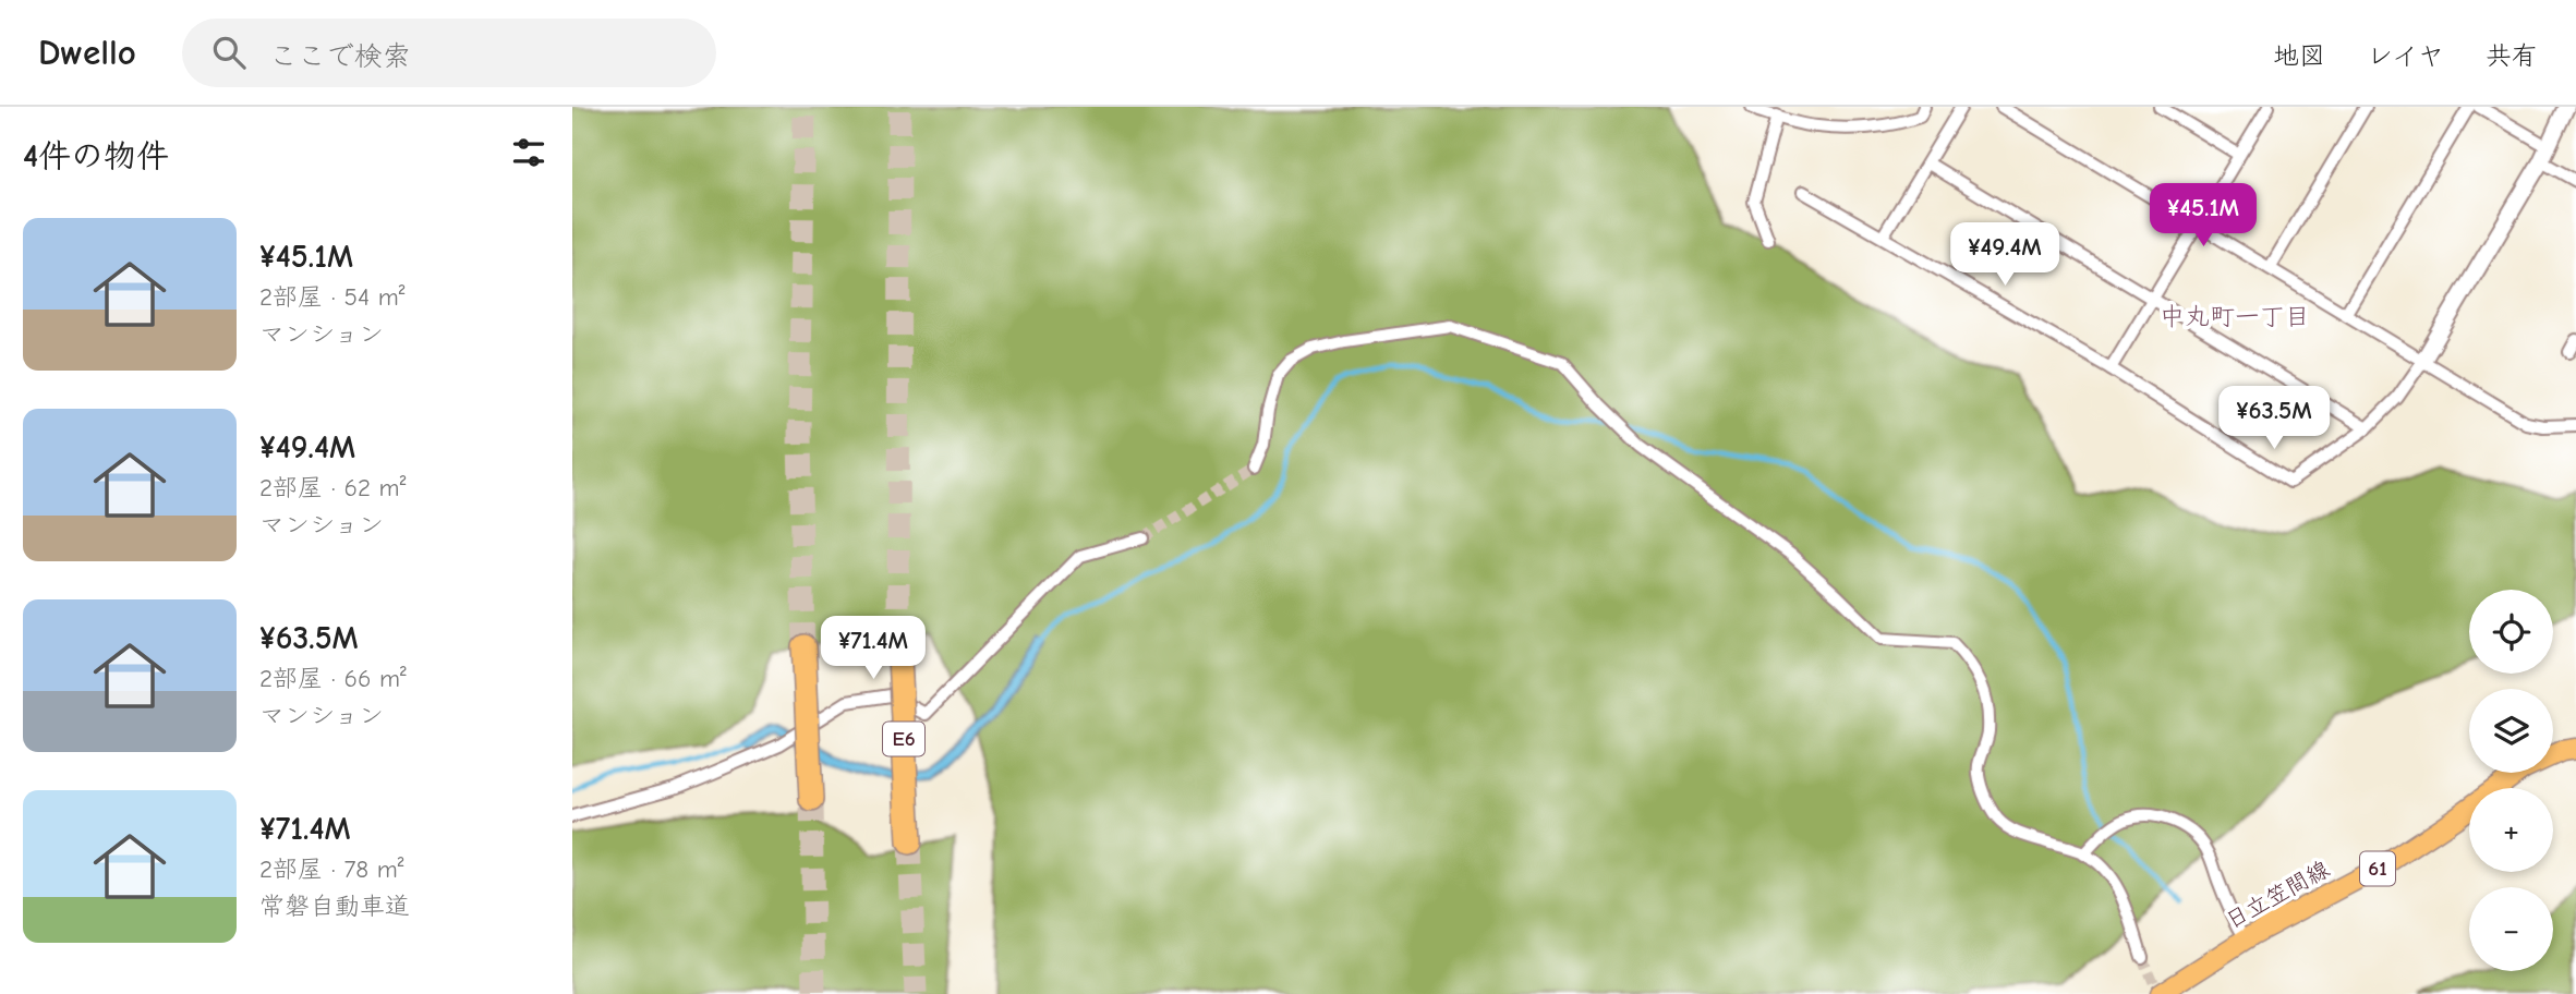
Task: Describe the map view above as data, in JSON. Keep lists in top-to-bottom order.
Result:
{
  "streets": {
    "highway": ["E6"],
    "main road": ["61", "日立笠間線"]
  },
  "districts": ["中丸町一丁目"],
  "page": {
    "header": "Dwello",
    "search": "ここで検索",
    "nav": ["地図", "レイヤ", "共有"],
    "heading": "4件の物件",
    "price": [
      "¥45.1M",
      "¥49.4M",
      "¥63.5M",
      "¥71.4M"
    ],
    "list": [
      {
        "name": "¥45.1M",
        "note": "2部屋 · 54 m² · マンション"
      },
      {
        "name": "¥49.4M",
        "note": "2部屋 · 62 m² · マンション"
      },
      {
        "name": "¥63.5M",
        "note": "2部屋 · 66 m² · マンション"
      },
      {
        "name": "¥71.4M",
        "note": "2部屋 · 78 m² · 常磐自動車道"
      }
    ],
    "map_buttons": ["+", "−"]
  }
}
